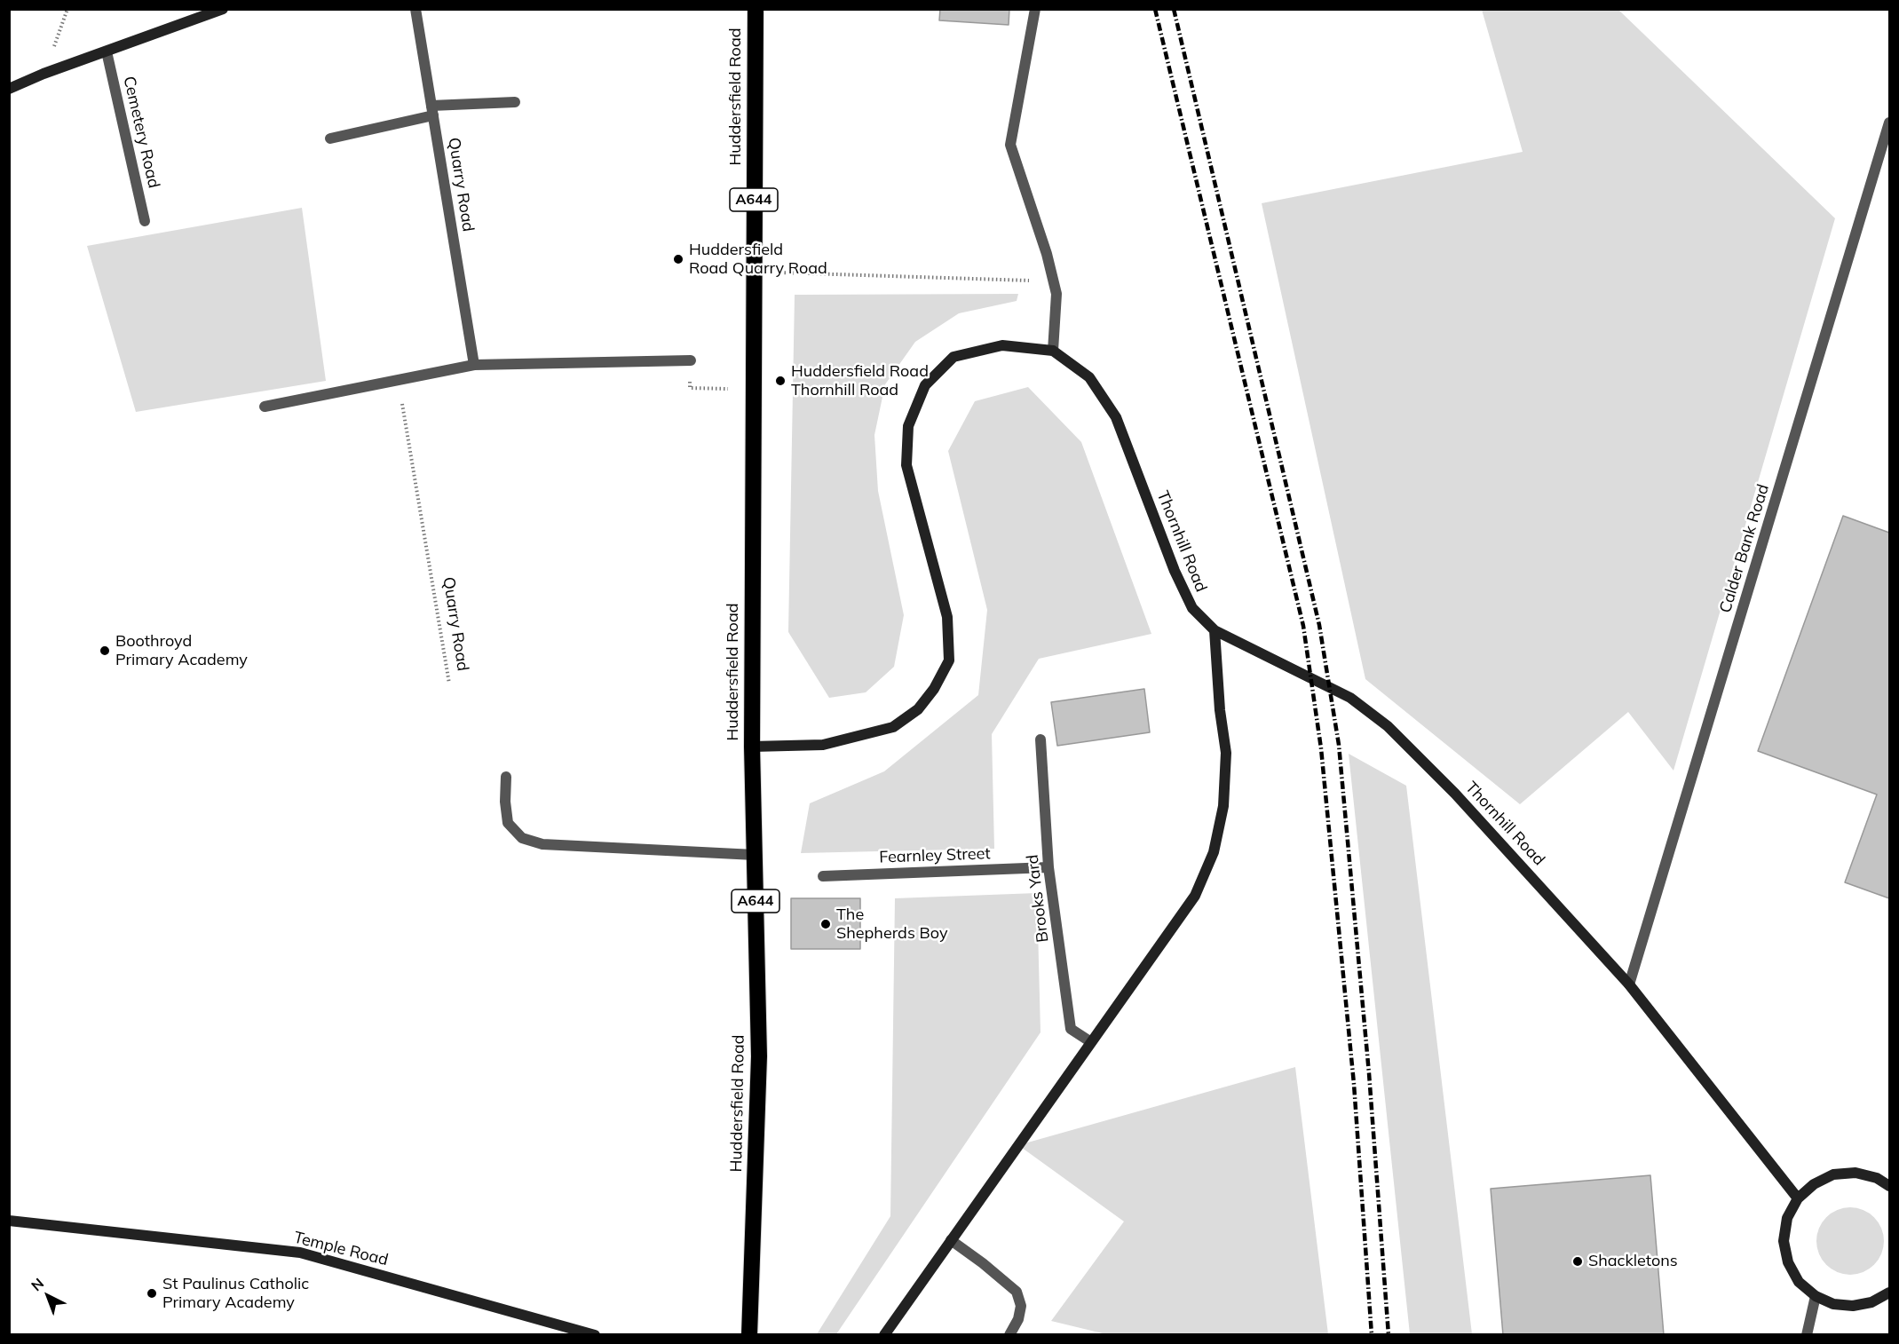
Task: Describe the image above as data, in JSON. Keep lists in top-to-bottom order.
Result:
{
  "streets": {
    "highway": ["Huddersfield Road", "A644"],
    "main road": ["Thornhill Road", "Temple Road"],
    "street": [
      "Cemetery Road",
      "Quarry Road",
      "Calder Bank Road",
      "Fearnley Street",
      "Brooks Yard"
    ]
  },
  "crossings": [
    ["Thornhill Road", "Calder Bank Road"],
    ["Fearnley Street", "Brooks Yard"]
  ],
  "places": [
    "Huddersfield Road Quarry Road",
    "Huddersfield Road Thornhill Road",
    "Boothroyd Primary Academy",
    "The Shepherds Boy",
    "Shackletons",
    "St Paulinus Catholic Primary Academy"
  ],
  "north": "top left"
}
